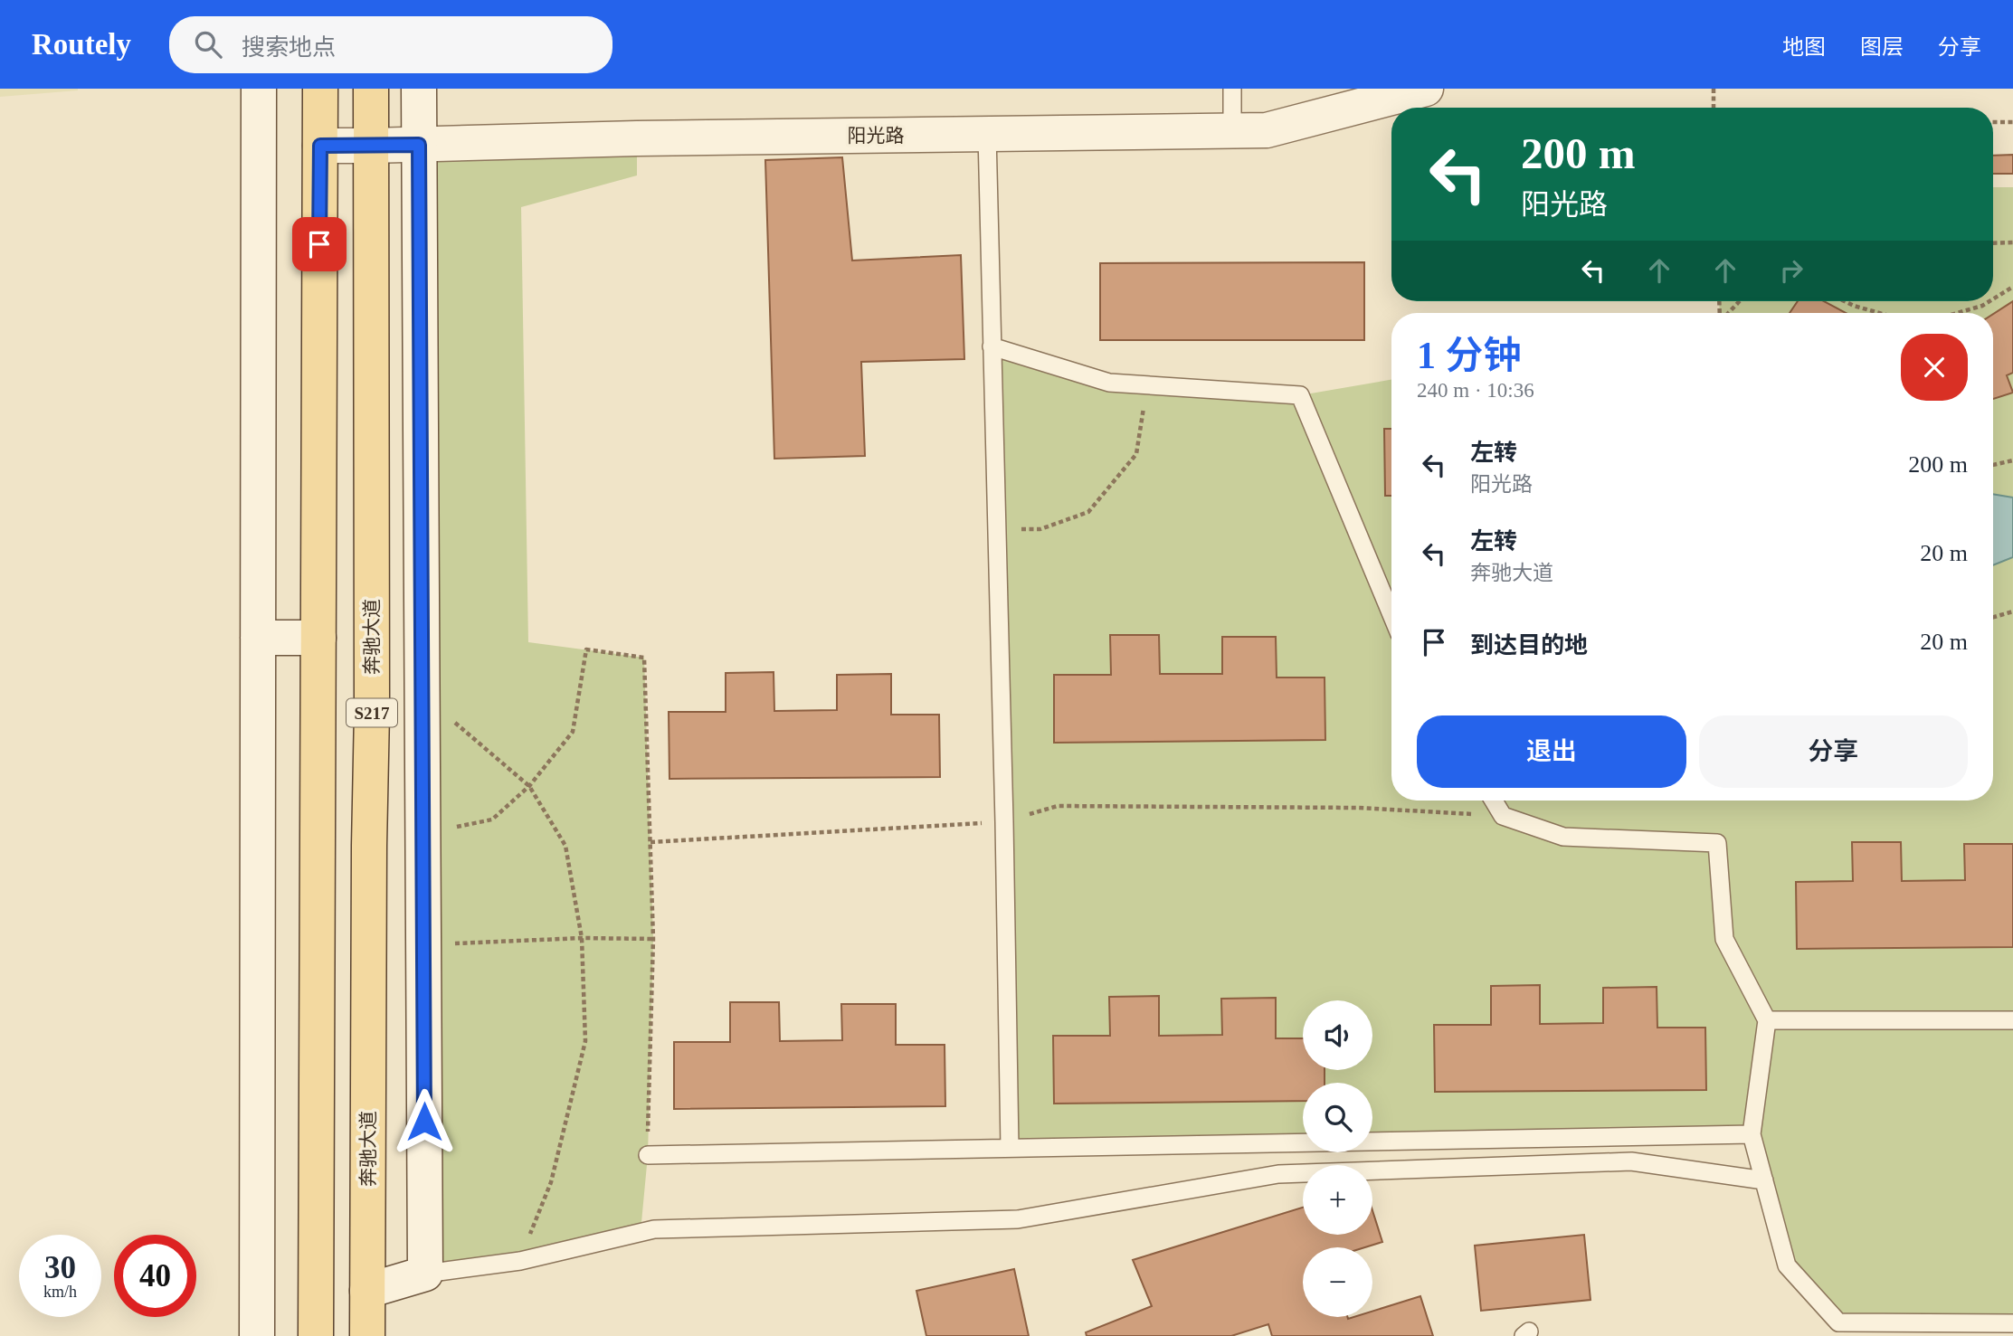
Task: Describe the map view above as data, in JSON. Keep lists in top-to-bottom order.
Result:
{
  "streets": {
    "main road": ["奔驰大道", "S217"],
    "street": ["阳光路"]
  },
  "crossings": [
    ["阳光路", "奔驰大道"]
  ],
  "page": {
    "header": "Routely",
    "search": "搜索地点",
    "nav": ["地图", "图层", "分享"],
    "turn": ["200 m", "阳光路"],
    "heading": ["1 分钟", "240 m · 10:36"],
    "list": [
      {
        "name": "左转",
        "note": "阳光路",
        "value": "200 m"
      },
      {
        "name": "左转",
        "note": "奔驰大道",
        "value": "20 m"
      },
      {
        "name": "到达目的地",
        "value": "20 m"
      }
    ],
    "buttons": ["退出", "分享"],
    "map_buttons": ["+", "−"],
    "speed": "30 km/h",
    "limit": "40"
  }
}
